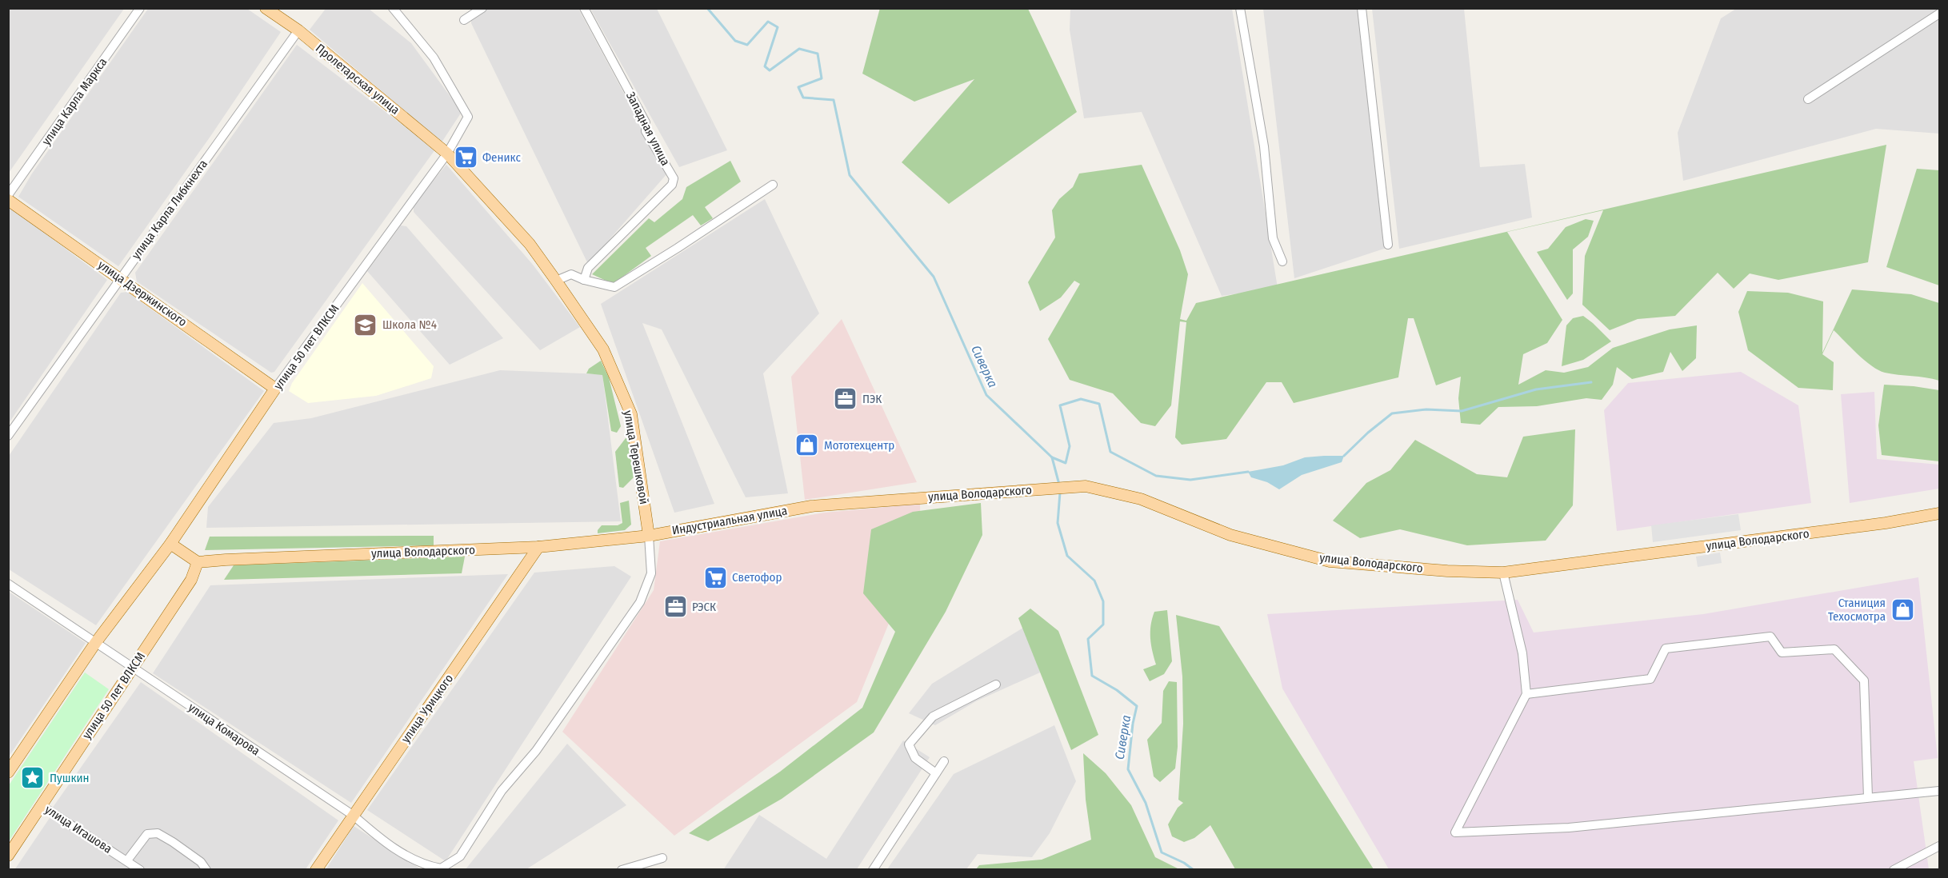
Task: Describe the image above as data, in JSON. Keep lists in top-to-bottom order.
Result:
{
  "streets": {
    "main road": [
      "Пролетарская улица",
      "улица Дзержинского",
      "улица 50 лет ВЛКСМ",
      "улица Терешковой",
      "улица Володарского",
      "Индустриальная улица",
      "улица Урицкого"
    ],
    "street": [
      "улица Карла Маркса",
      "Западная улица",
      "улица Карла Либкнехта",
      "улица Комарова",
      "улица Игашова"
    ]
  },
  "crossings": [
    ["Пролетарская улица", "улица Карла Либкнехта"],
    ["Пролетарская улица", "улица 50 лет ВЛКСМ"],
    ["Пролетарская улица", "улица Терешковой"],
    ["улица Карла Либкнехта", "улица Дзержинского"],
    ["улица Дзержинского", "улица 50 лет ВЛКСМ"],
    ["улица 50 лет ВЛКСМ", "улица Терешковой"],
    ["улица 50 лет ВЛКСМ", "улица Володарского"],
    ["улица 50 лет ВЛКСМ", "улица Комарова"],
    ["улица 50 лет ВЛКСМ", "улица Игашова"],
    ["улица Терешковой", "улица Володарского"],
    ["улица Терешковой", "Индустриальная улица"],
    ["улица Терешковой", "улица Комарова"],
    ["улица Володарского", "Индустриальная улица"],
    ["улица Володарского", "улица Урицкого"],
    ["улица Урицкого", "улица Комарова"]
  ],
  "water": ["Сиверка"],
  "places": {
    "supermarket": ["Феникс", "Светофор"],
    "school or university": ["Школа №4"],
    "office": ["ПЭК", "РЭСК"],
    "shop": ["Мототехцентр", "Станиция Техосмотра"],
    "place": ["Пушкин"]
  }
}
